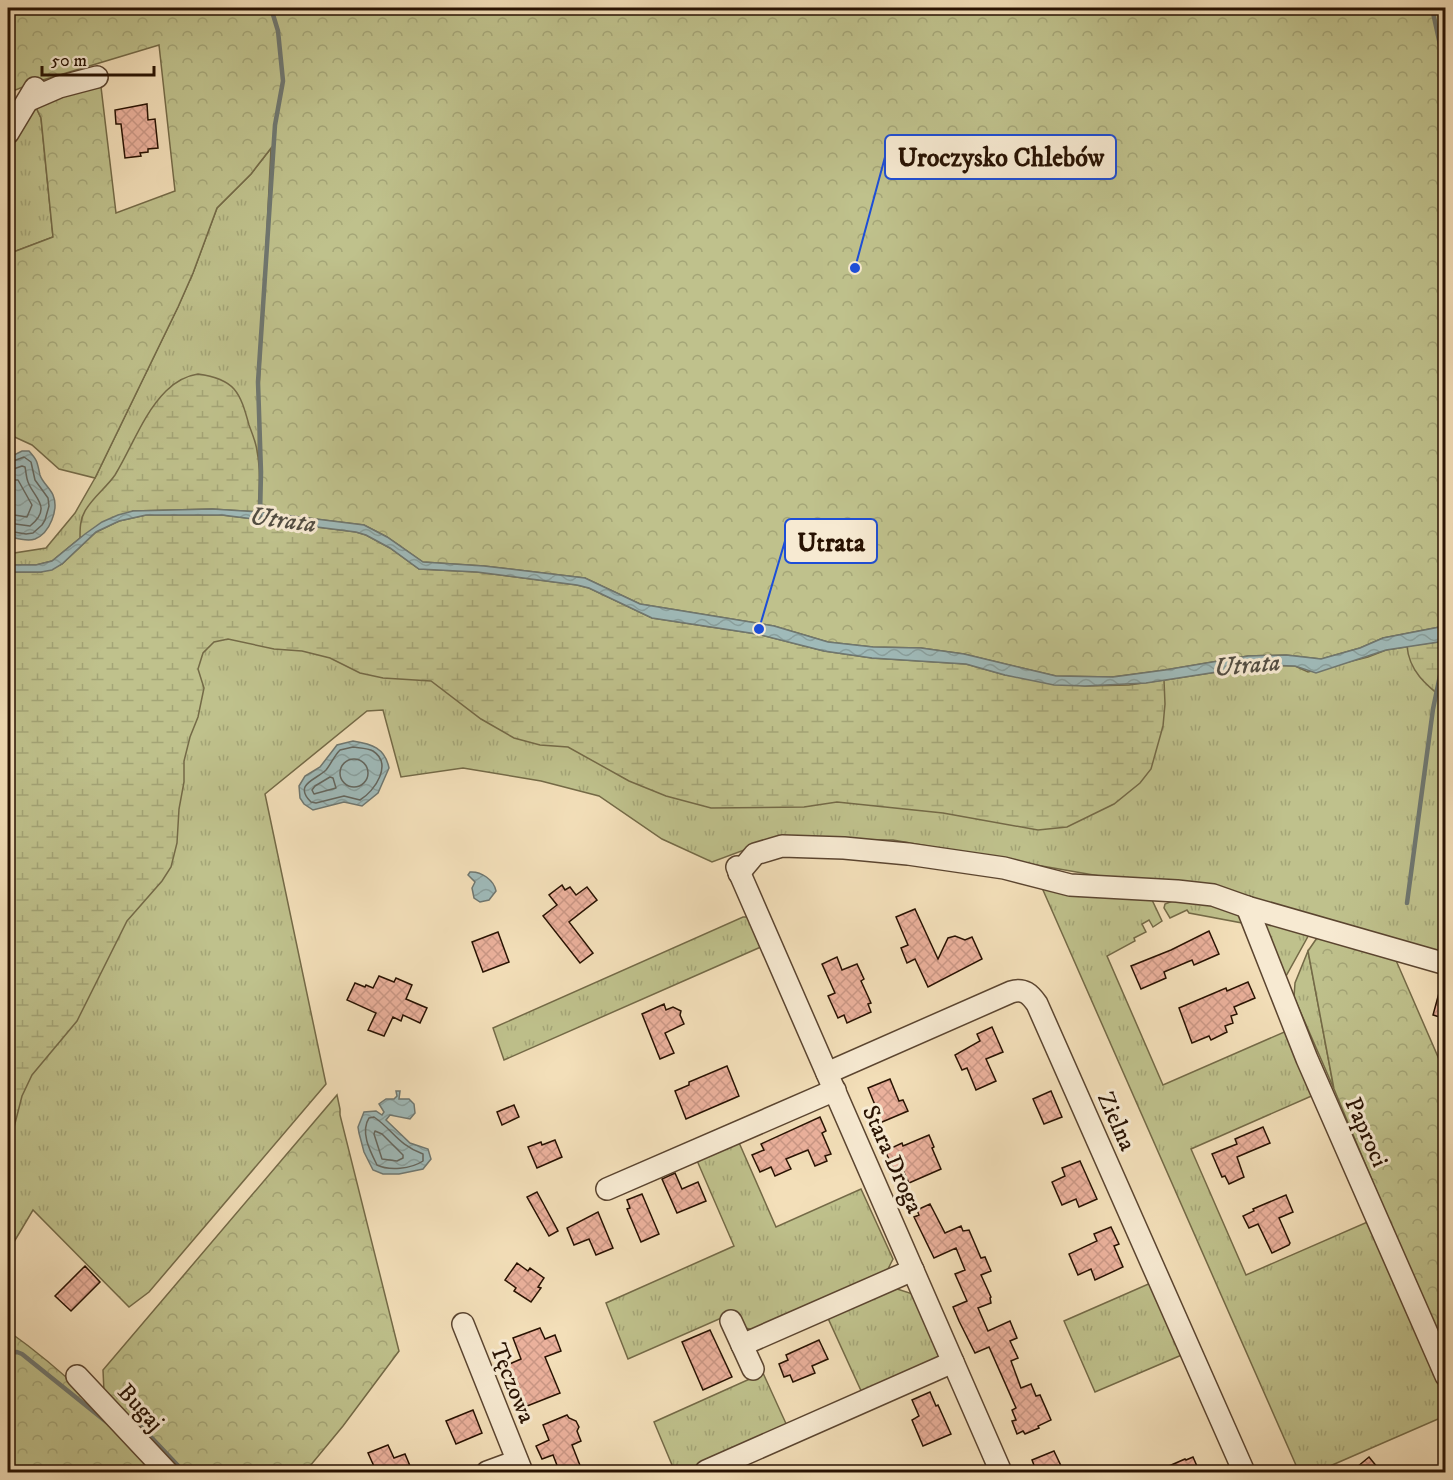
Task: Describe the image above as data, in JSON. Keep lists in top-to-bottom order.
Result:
{
  "streets": {
    "street": [
      "Zielna",
      "Paproci",
      "Stara Droga",
      "Tęczowa",
      "Bugaj"
    ]
  },
  "crossings": [
    ["Zielna", "Stara Droga"],
    ["Paproci", "Stara Droga"]
  ],
  "water": ["Utrata"],
  "places": ["Uroczysko Chlebów", "Utrata"],
  "scale_bar": "50 m"
}
